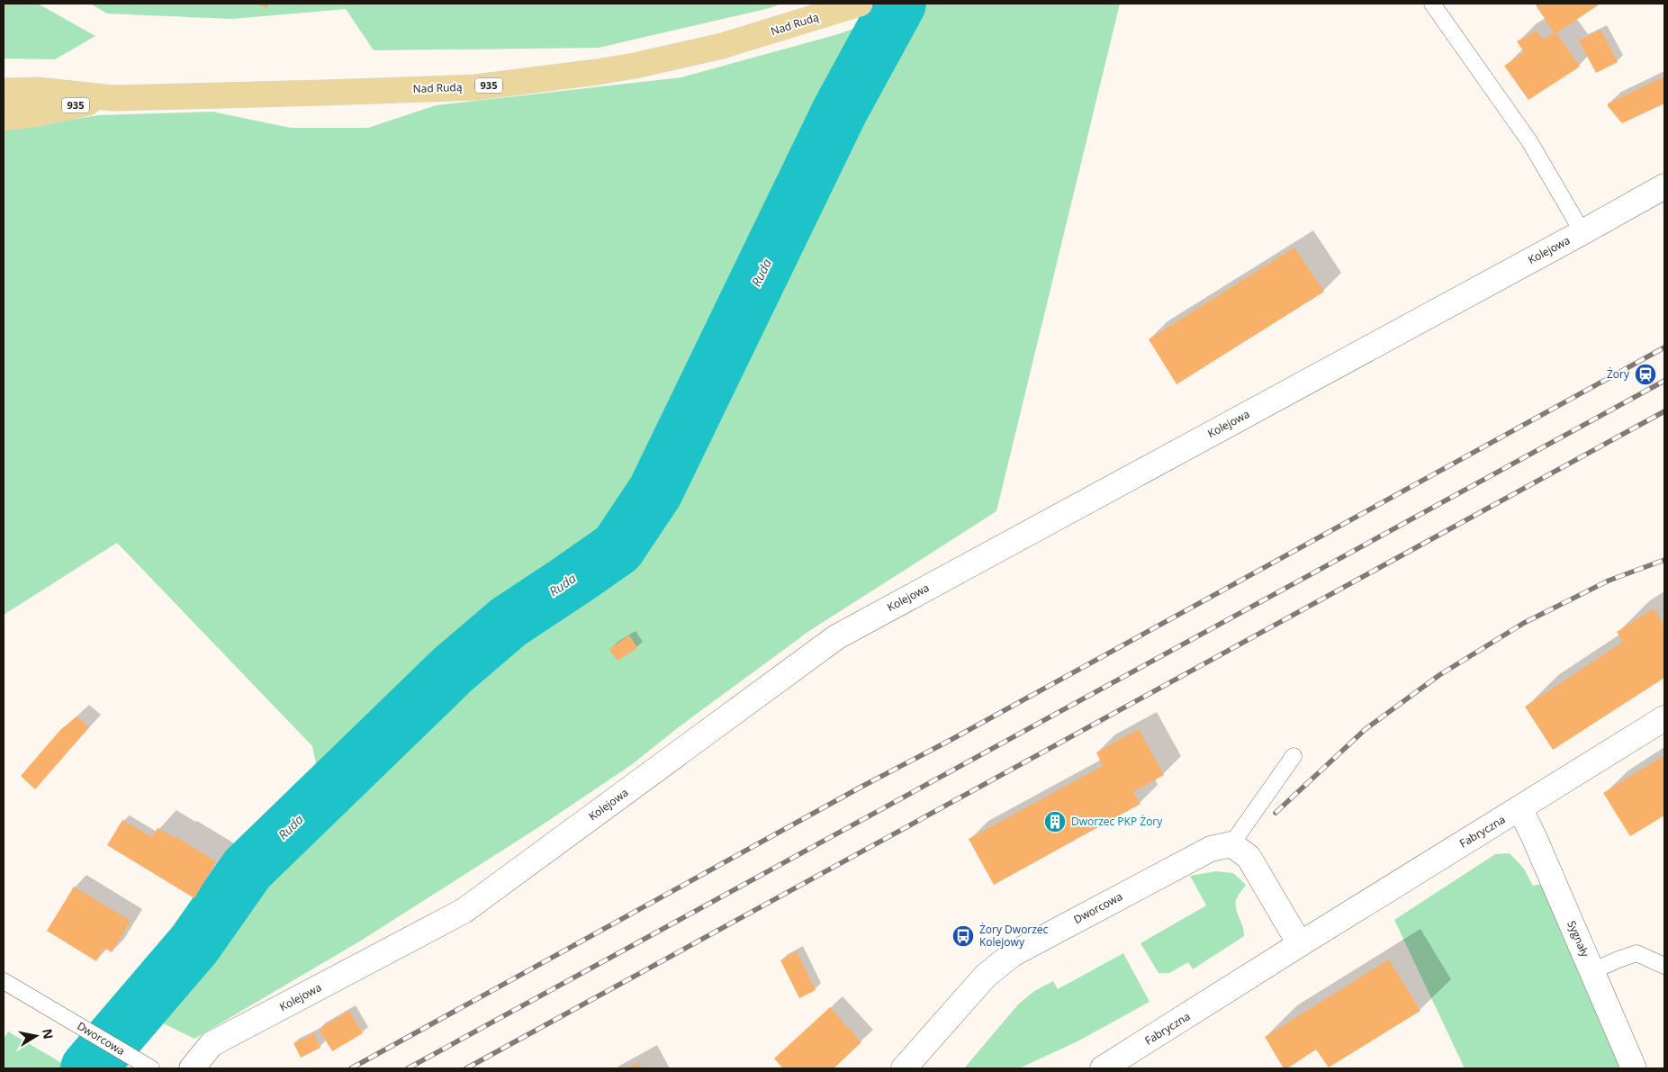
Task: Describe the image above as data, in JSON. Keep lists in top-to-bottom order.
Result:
{
  "streets": {
    "main road": ["Nad Rudą", "935"],
    "street": [
      "Kolejowa",
      "Fabryczna",
      "Dworcowa",
      "Sygnały"
    ]
  },
  "crossings": [
    ["Fabryczna", "Sygnały"]
  ],
  "water": ["Ruda"],
  "places": {
    "station": ["Żory"],
    "building": ["Dworzec PKP Żory"],
    "bus stop": ["Żory Dworzec Kolejowy"]
  },
  "north": "right"
}
